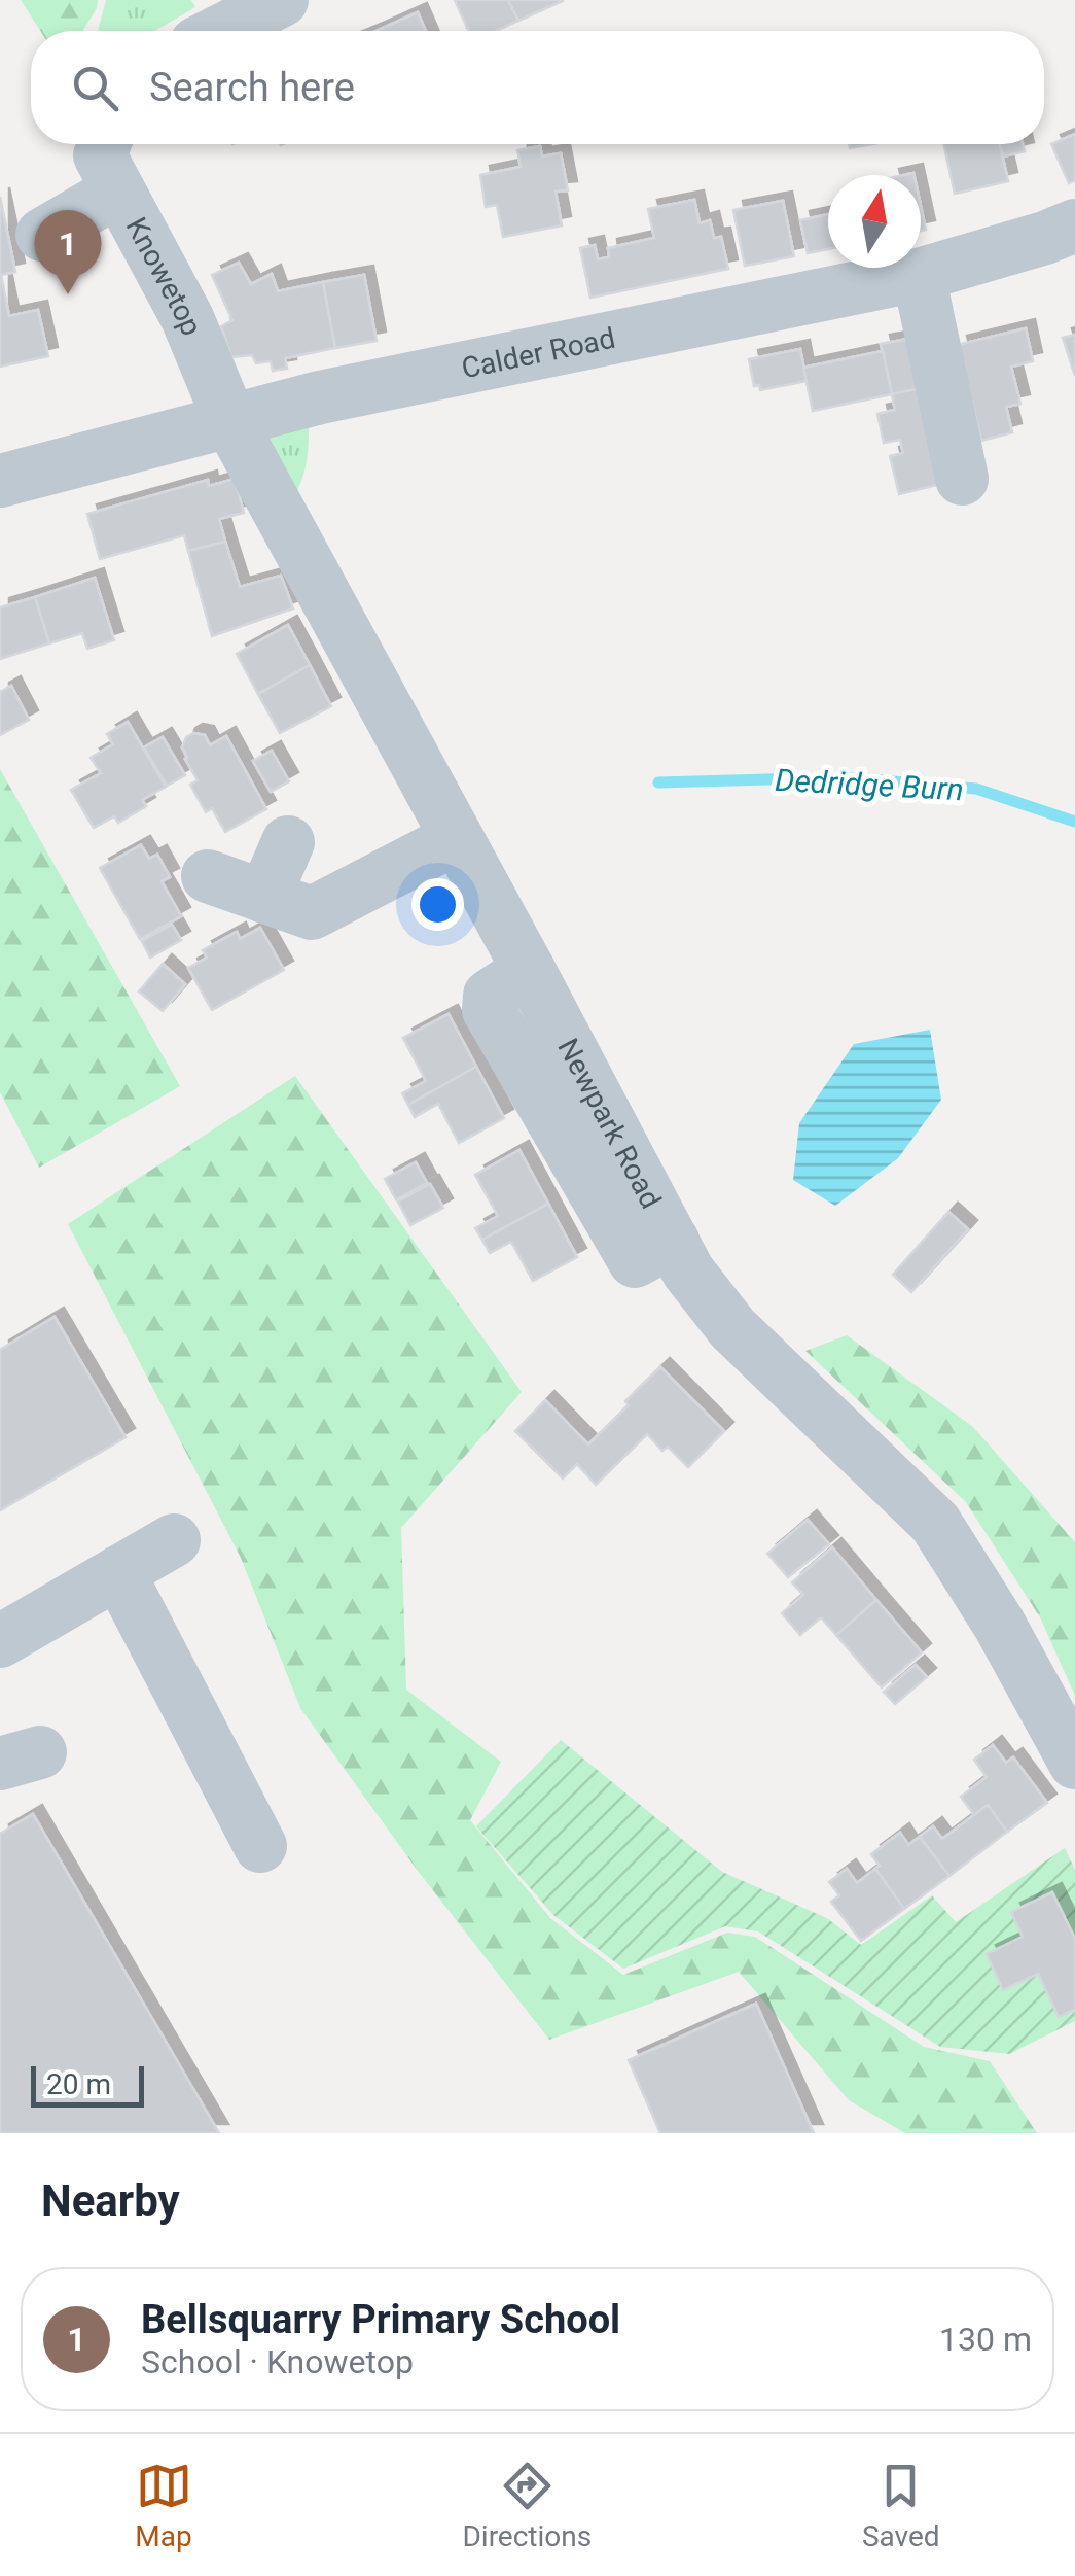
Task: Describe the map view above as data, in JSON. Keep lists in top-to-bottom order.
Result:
{
  "streets": {
    "street": ["Knowetop", "Calder Road", "Newpark Road"]
  },
  "crossings": [
    ["Knowetop", "Calder Road"],
    ["Knowetop", "Newpark Road"],
    ["Calder Road", "Newpark Road"]
  ],
  "water": ["Dedridge Burn"],
  "scale_bar": "20 m",
  "north": "top",
  "page": {
    "search": "Search here",
    "pins": "1",
    "scale": "20 m",
    "heading": "Nearby",
    "list": [
      {
        "mark": "1",
        "name": "Bellsquarry Primary School",
        "note": "School · Knowetop",
        "value": "130 m"
      }
    ],
    "nav": ["Map", "Directions", "Saved"]
  }
}
